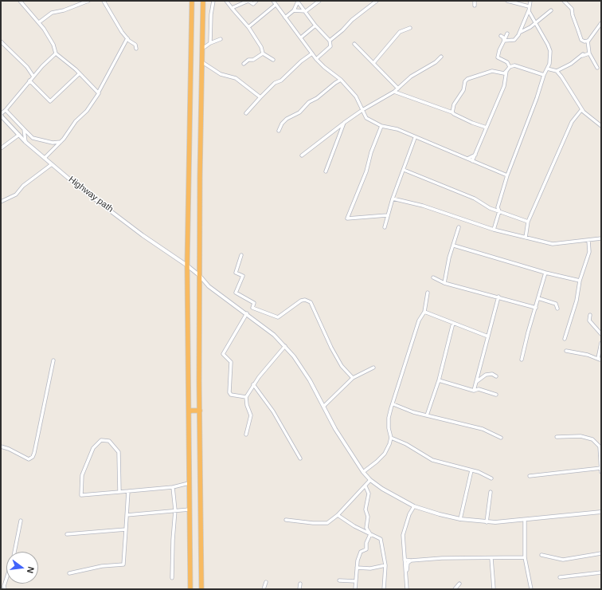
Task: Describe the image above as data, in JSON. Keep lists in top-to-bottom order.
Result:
{
  "streets": {
    "street": ["Highway path"]
  },
  "north": "right"
}
